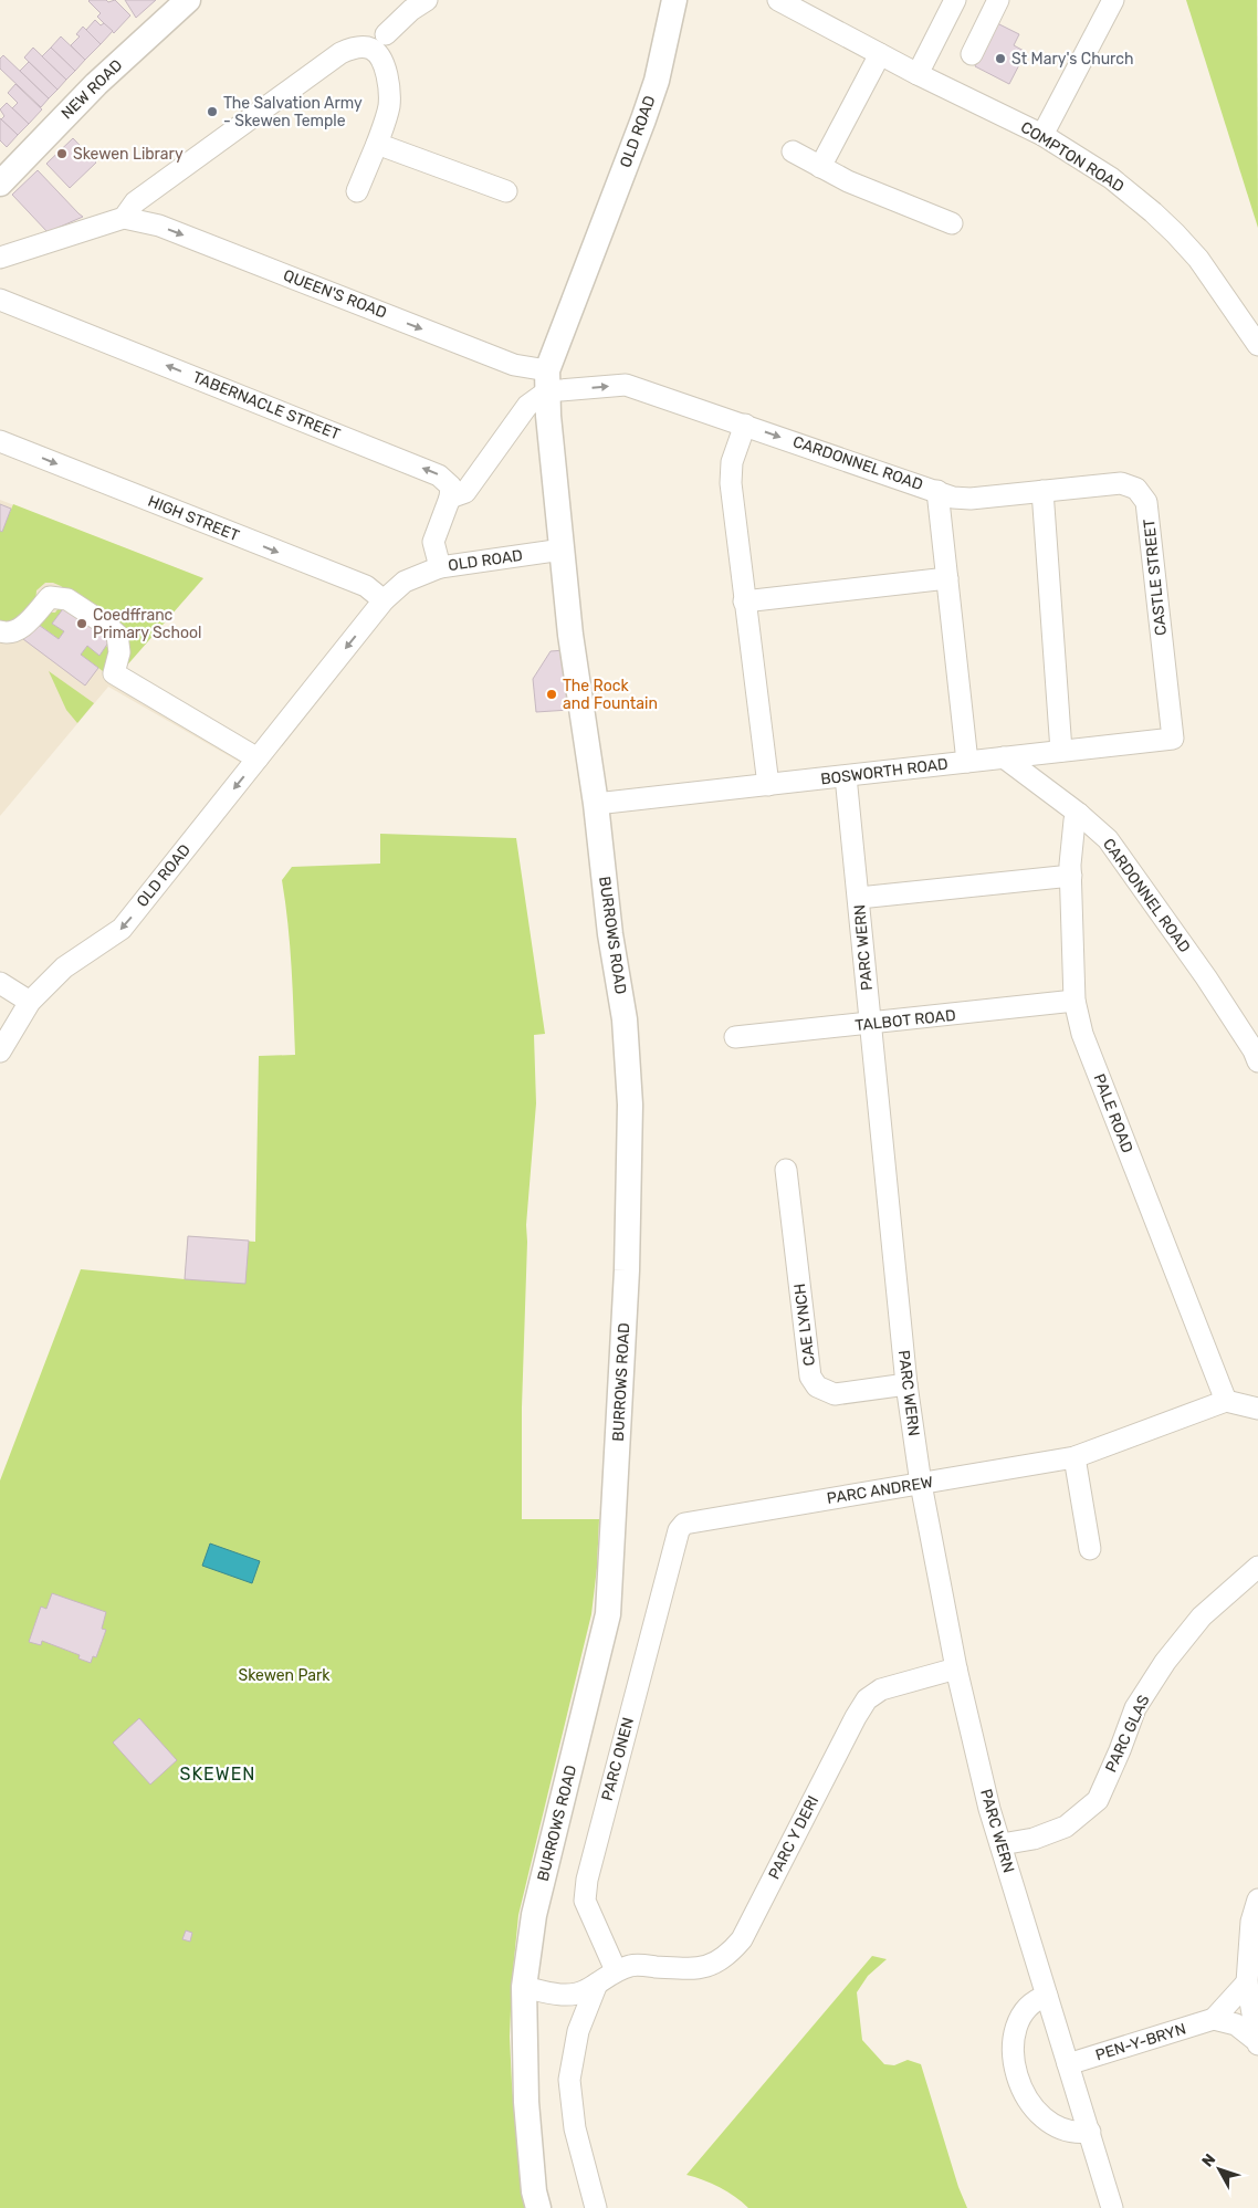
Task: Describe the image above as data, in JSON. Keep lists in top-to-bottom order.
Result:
{
  "streets": {
    "main road": ["NEW ROAD", "OLD ROAD", "BURROWS ROAD"],
    "street": [
      "COMPTON ROAD",
      "QUEEN'S ROAD",
      "TABERNACLE STREET",
      "CARDONNEL ROAD",
      "HIGH STREET",
      "CASTLE STREET",
      "BOSWORTH ROAD",
      "PARC WERN",
      "TALBOT ROAD",
      "PALE ROAD",
      "CAE LYNCH",
      "PARC ANDREW",
      "PARC GLAS",
      "PARC ONEN",
      "PARC Y DERI",
      "PEN-Y-BRYN"
    ]
  },
  "crossings": [
    ["OLD ROAD", "QUEEN'S ROAD"],
    ["OLD ROAD", "CARDONNEL ROAD"],
    ["OLD ROAD", "HIGH STREET"],
    ["OLD ROAD", "BURROWS ROAD"],
    ["QUEEN'S ROAD", "CARDONNEL ROAD"],
    ["CARDONNEL ROAD", "CASTLE STREET"],
    ["CARDONNEL ROAD", "BOSWORTH ROAD"],
    ["CARDONNEL ROAD", "PALE ROAD"],
    ["CASTLE STREET", "BOSWORTH ROAD"],
    ["BOSWORTH ROAD", "BURROWS ROAD"],
    ["BOSWORTH ROAD", "PARC WERN"],
    ["PARC WERN", "TALBOT ROAD"],
    ["PARC WERN", "CAE LYNCH"],
    ["PARC WERN", "PARC ANDREW"],
    ["PARC WERN", "PARC GLAS"],
    ["PARC WERN", "PARC Y DERI"],
    ["PARC WERN", "PEN-Y-BRYN"],
    ["TALBOT ROAD", "PALE ROAD"],
    ["PARC ANDREW", "PARC ONEN"],
    ["PARC ONEN", "PARC Y DERI"]
  ],
  "one_way": ["OLD ROAD", "TABERNACLE STREET", "HIGH STREET"],
  "districts": ["SKEWEN"],
  "parks": ["Skewen Park"],
  "places": [
    "St Mary's Church",
    "The Salvation Army - Skewen Temple",
    "Skewen Library",
    "Coedffranc Primary School",
    "The Rock and Fountain"
  ],
  "north": "top left"
}
